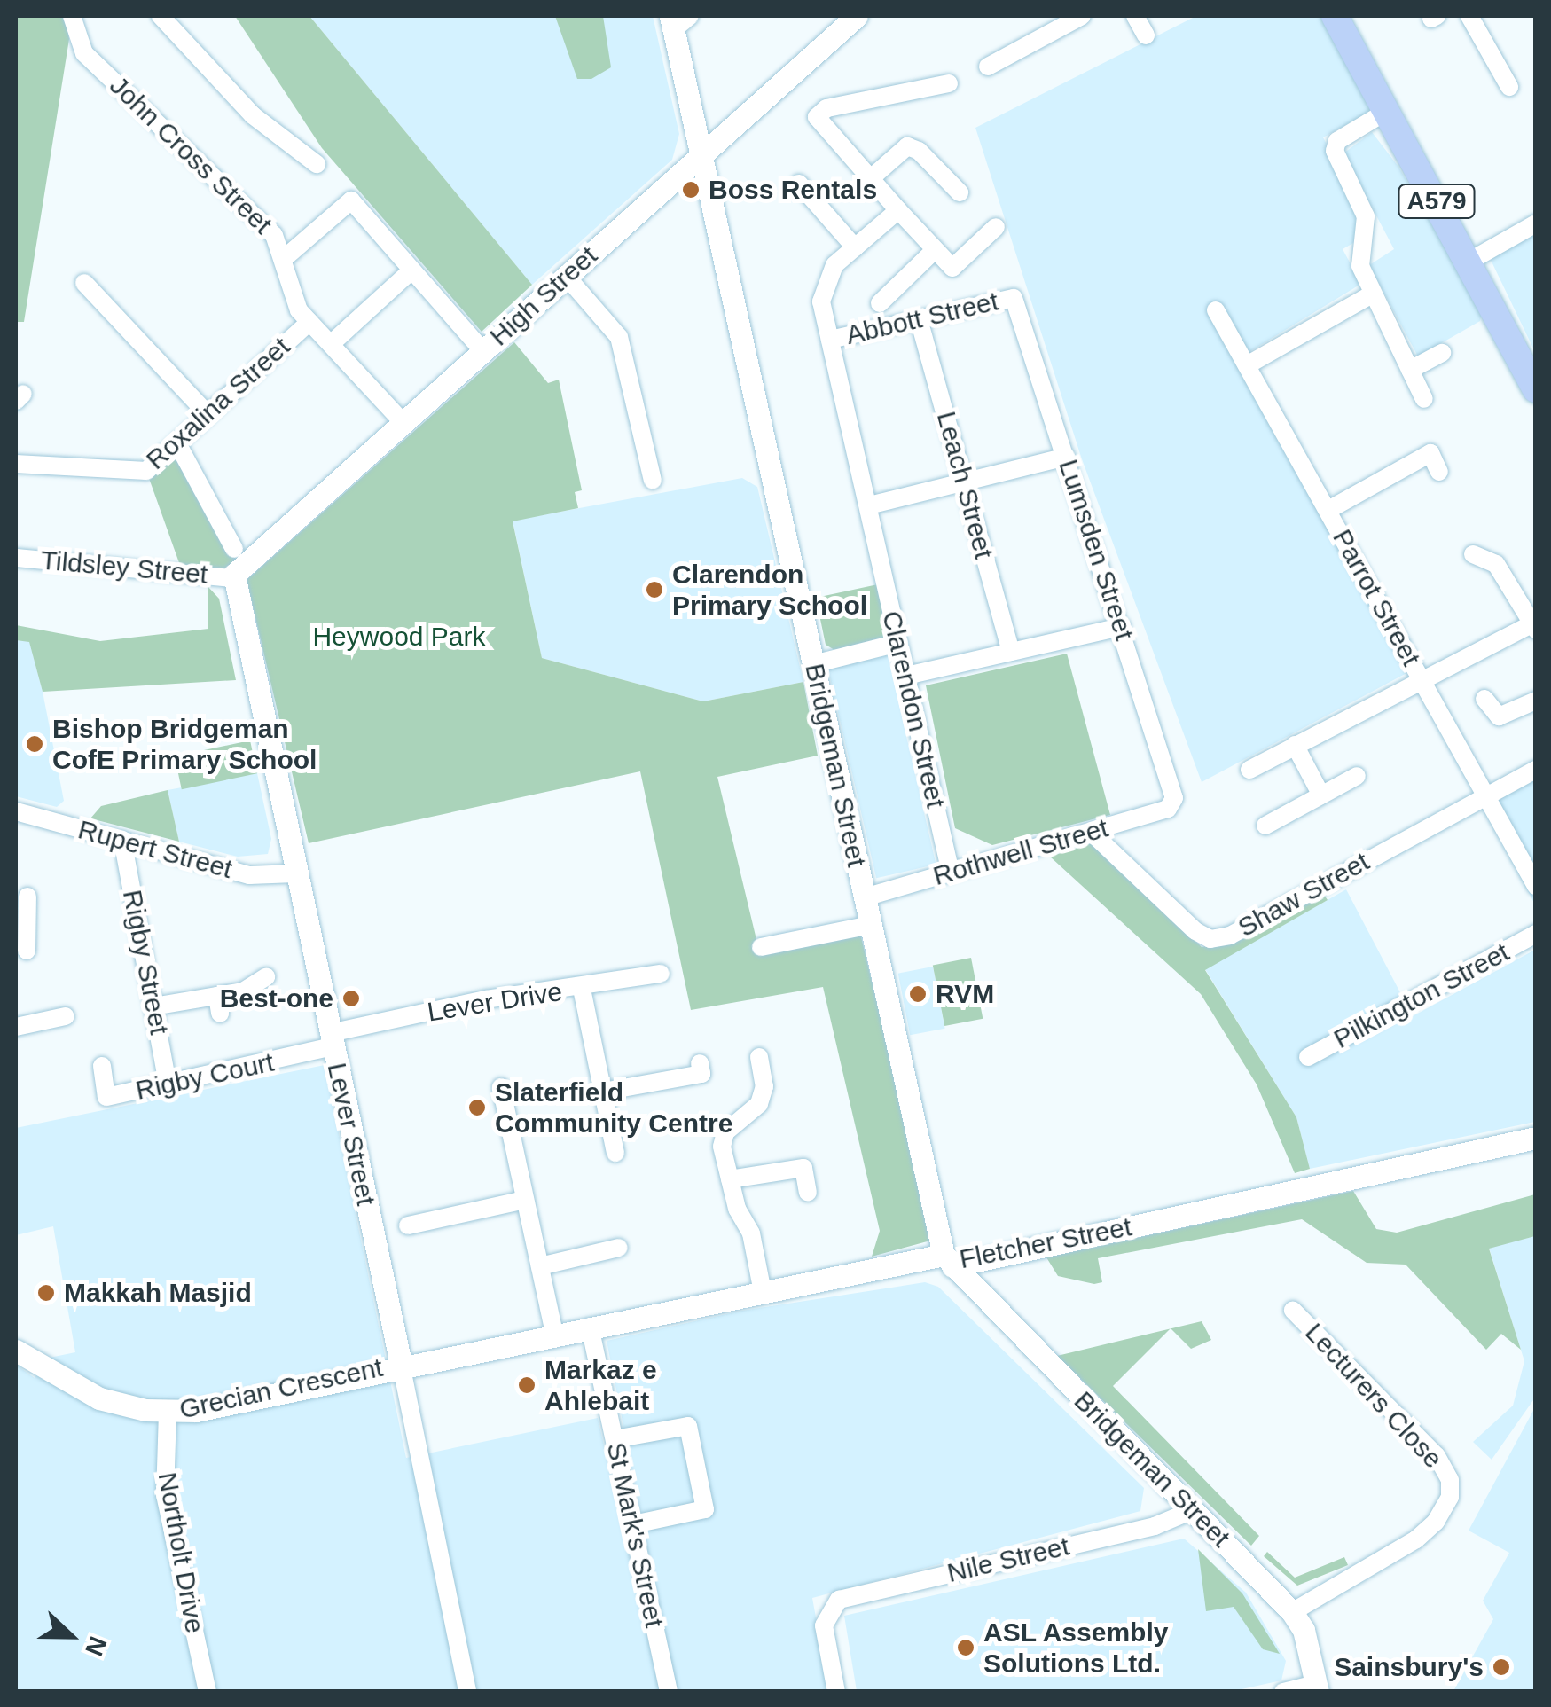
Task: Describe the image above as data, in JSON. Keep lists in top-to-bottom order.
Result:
{
  "streets": {
    "main road": ["A579"],
    "street": [
      "John Cross Street",
      "High Street",
      "Abbott Street",
      "Roxalina Street",
      "Leach Street",
      "Lumsden Street",
      "Tildsley Street",
      "Parrot Street",
      "Clarendon Street",
      "Bridgeman Street",
      "Rupert Street",
      "Rothwell Street",
      "Shaw Street",
      "Rigby Street",
      "Pilkington Street",
      "Lever Drive",
      "Rigby Court",
      "Lever Street",
      "Fletcher Street",
      "Grecian Crescent",
      "Lecturers Close",
      "St Mark's Street",
      "Northolt Drive",
      "Nile Street"
    ]
  },
  "crossings": [
    ["John Cross Street", "High Street"],
    ["John Cross Street", "Roxalina Street"],
    ["High Street", "Tildsley Street"],
    ["High Street", "Bridgeman Street"],
    ["High Street", "Lever Street"],
    ["Abbott Street", "Leach Street"],
    ["Abbott Street", "Lumsden Street"],
    ["Abbott Street", "Clarendon Street"],
    ["Lumsden Street", "Rothwell Street"],
    ["Tildsley Street", "Lever Street"],
    ["Parrot Street", "Shaw Street"],
    ["Clarendon Street", "Rothwell Street"],
    ["Bridgeman Street", "Rothwell Street"],
    ["Bridgeman Street", "Fletcher Street"],
    ["Bridgeman Street", "Lecturers Close"],
    ["Bridgeman Street", "Nile Street"],
    ["Rupert Street", "Rigby Street"],
    ["Rupert Street", "Lever Street"],
    ["Rothwell Street", "Shaw Street"],
    ["Rigby Street", "Rigby Court"],
    ["Lever Drive", "Rigby Court"],
    ["Lever Drive", "Lever Street"],
    ["Rigby Court", "Lever Street"],
    ["Lever Street", "Fletcher Street"],
    ["Lever Street", "Grecian Crescent"],
    ["Fletcher Street", "Grecian Crescent"],
    ["Fletcher Street", "St Mark's Street"],
    ["Grecian Crescent", "Northolt Drive"]
  ],
  "parks": ["Heywood Park"],
  "places": [
    "Boss Rentals",
    "Clarendon Primary School",
    "Bishop Bridgeman CofE Primary School",
    "RVM",
    "Best-one",
    "Slaterfield Community Centre",
    "Makkah Masjid",
    "Markaz e Ahlebait",
    "ASL Assembly Solutions Ltd.",
    "Sainsbury's"
  ],
  "north": "right"
}
